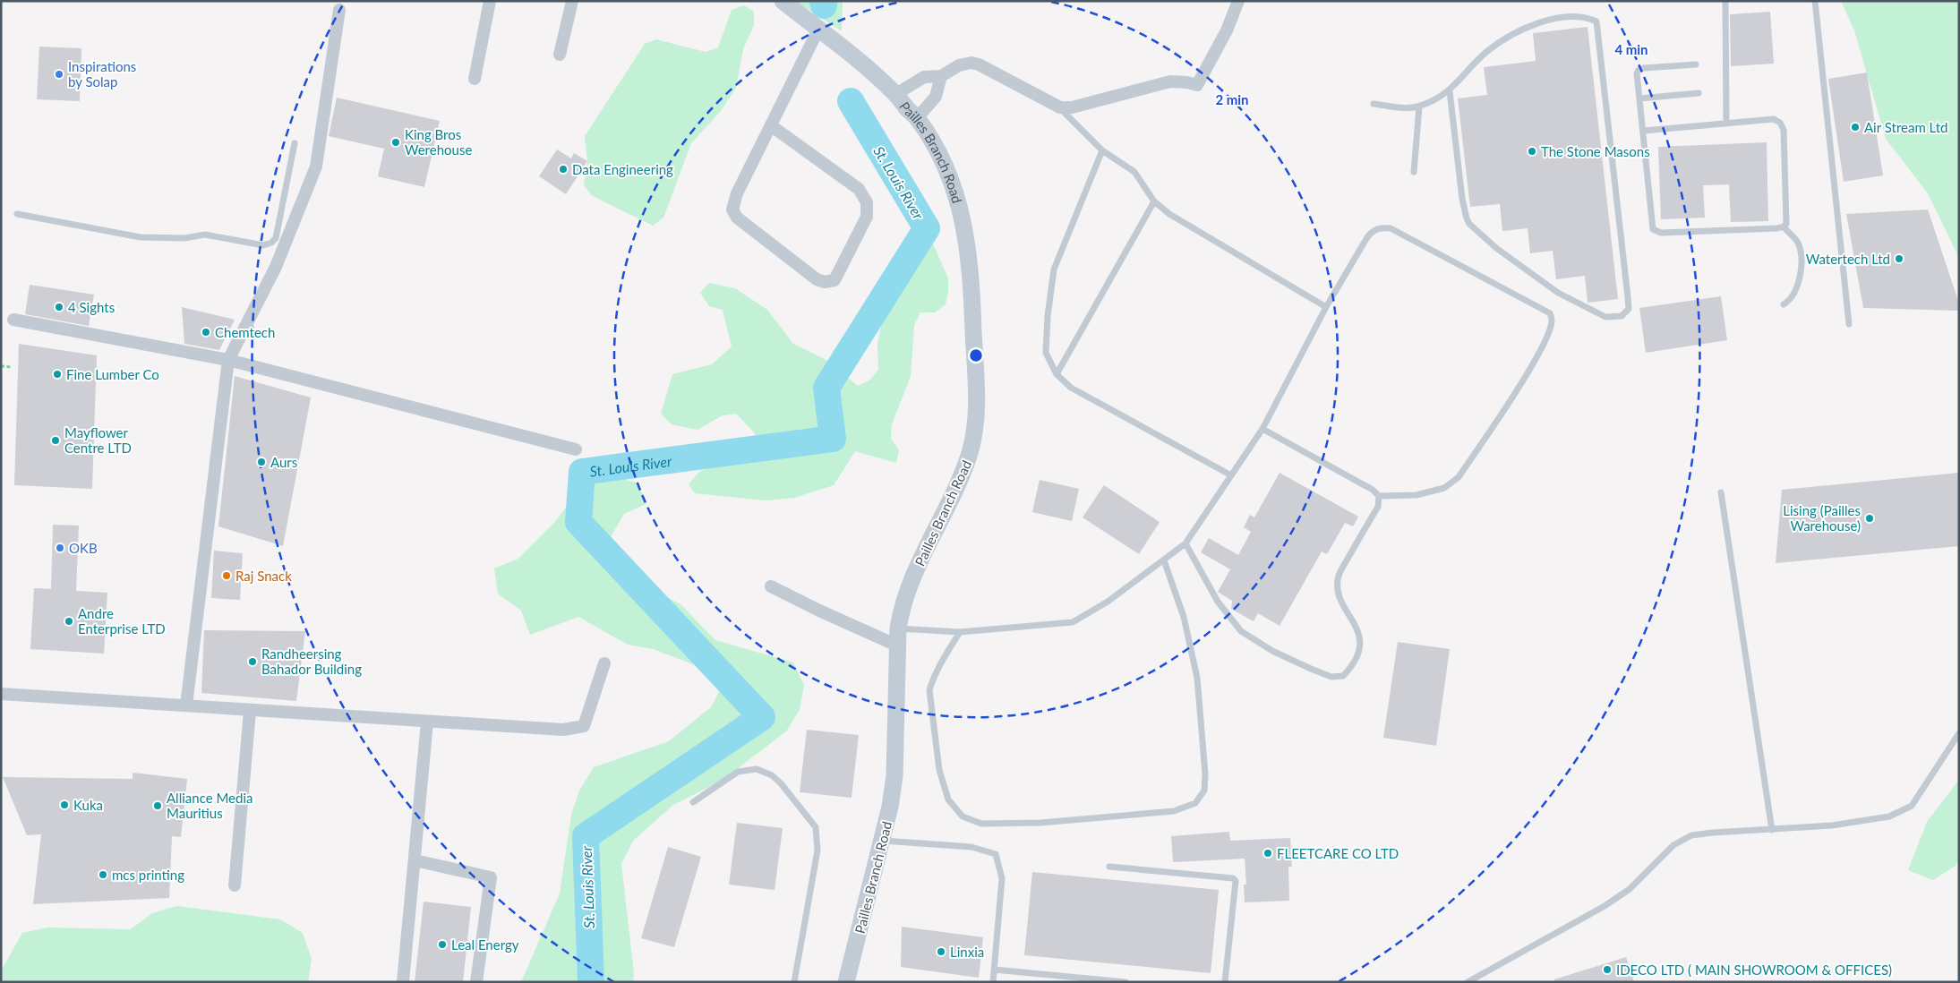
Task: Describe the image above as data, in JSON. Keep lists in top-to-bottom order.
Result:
{
  "streets": {
    "main road": ["Pailles Branch Road"]
  },
  "water": ["St. Louis River"],
  "places": [
    "Inspirations by Solap",
    "Air Stream Ltd",
    "King Bros Werehouse",
    "The Stone Masons",
    "Data Engineering",
    "Watertech Ltd",
    "4 Sights",
    "Chemtech",
    "Fine Lumber Co",
    "Mayflower Centre LTD",
    "Aurs",
    "Lising (Pailles Warehouse)",
    "OKB",
    "Raj Snack",
    "Andre Enterprise LTD",
    "Randheersing Bahador Building",
    "Kuka",
    "Alliance Media Mauritius",
    "FLEETCARE CO LTD",
    "mcs printing",
    "Leal Energy",
    "Linxia",
    "IDECO LTD ( MAIN SHOWROOM & OFFICES)"
  ],
  "rings": ["4 min", "2 min"]
}
